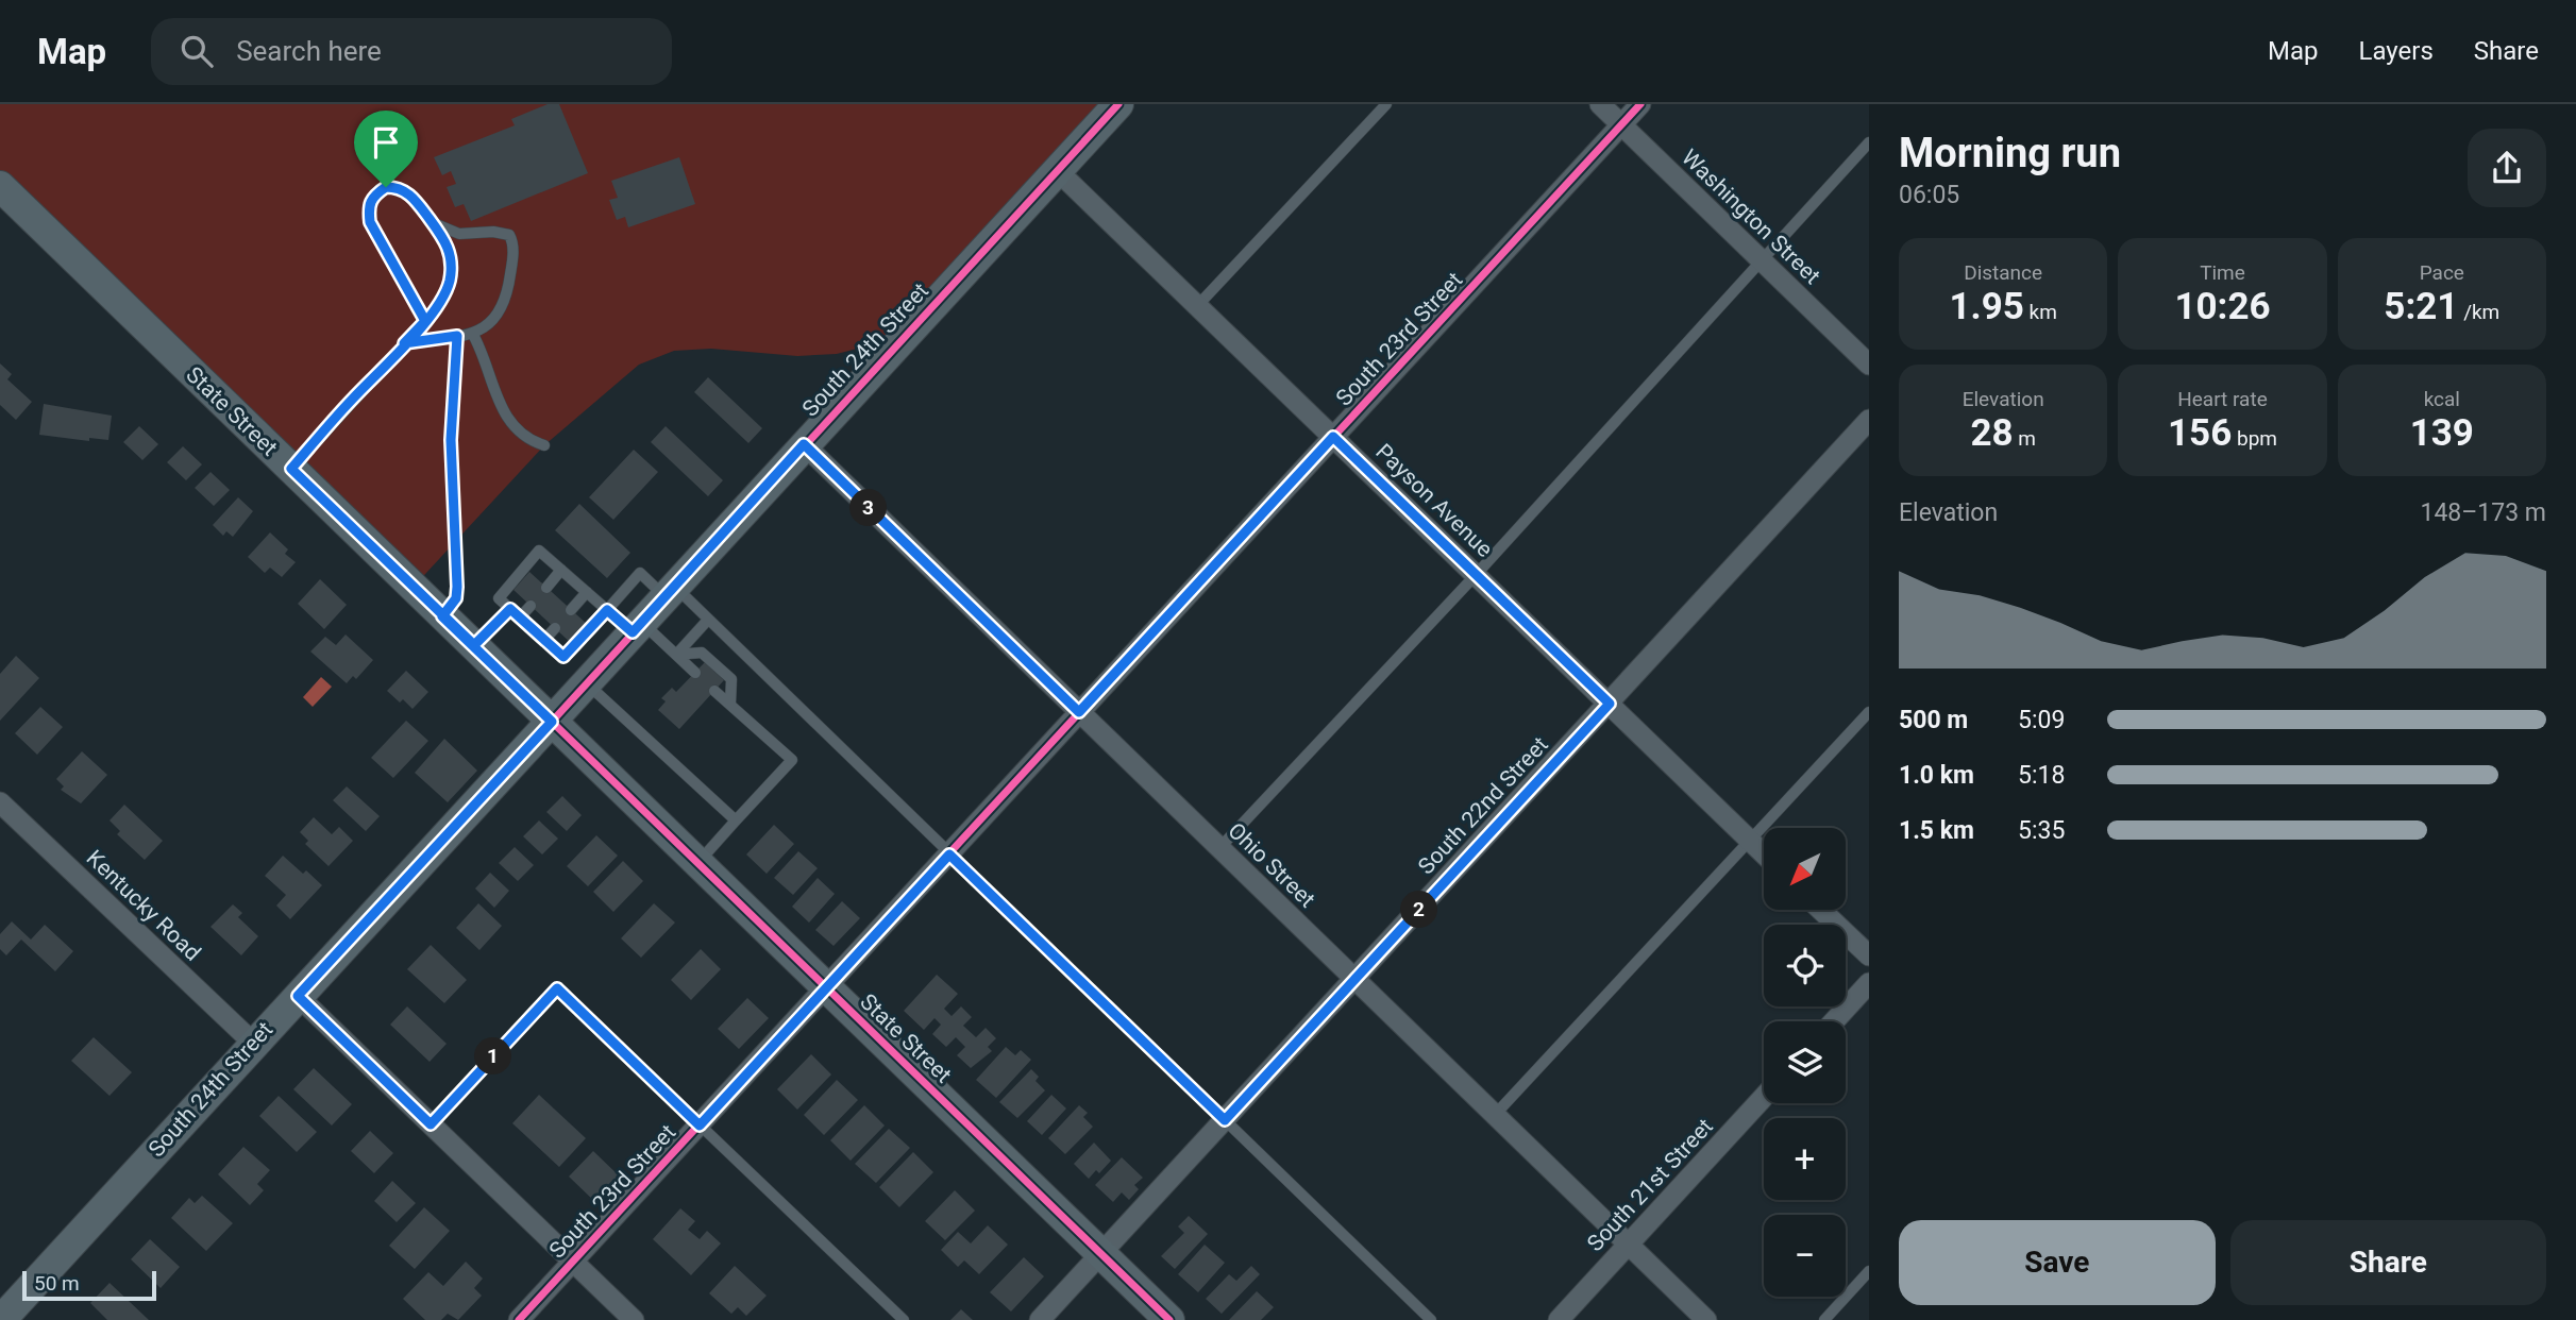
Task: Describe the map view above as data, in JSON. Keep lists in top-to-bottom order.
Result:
{
  "streets": {
    "street": [
      "Washington Street",
      "South 23rd Street",
      "South 24th Street",
      "State Street",
      "Payson Avenue",
      "South 22nd Street",
      "Ohio Street",
      "Kentucky Road",
      "South 21st Street"
    ]
  },
  "crossings": [
    ["Washington Street", "South 23rd Street"],
    ["South 23rd Street", "State Street"],
    ["South 23rd Street", "Payson Avenue"],
    ["South 23rd Street", "Ohio Street"],
    ["South 24th Street", "State Street"],
    ["South 24th Street", "Payson Avenue"],
    ["South 24th Street", "Ohio Street"],
    ["South 24th Street", "Kentucky Road"],
    ["State Street", "South 22nd Street"],
    ["Payson Avenue", "South 22nd Street"],
    ["South 22nd Street", "Ohio Street"],
    ["Ohio Street", "South 21st Street"]
  ],
  "scale_bar": "50 m",
  "north": "bottom left",
  "page": {
    "header": "Map",
    "search": "Search here",
    "nav": ["Map", "Layers", "Share"],
    "heading": ["Morning run", "06:05"],
    "stats": [
      ["Distance", "1.95 km"],
      ["Time", "10:26"],
      ["Pace", "5:21 /km"],
      ["Elevation", "28 m"],
      ["Heart rate", "156 bpm"],
      ["kcal", "139"]
    ],
    "chart": ["Elevation", "148–173 m"],
    "pins": ["3", "2", "1"],
    "list": [
      {
        "name": "500 m",
        "note": "5:09"
      },
      {
        "name": "1.0 km",
        "note": "5:18"
      },
      {
        "name": "1.5 km",
        "note": "5:35"
      }
    ],
    "map_buttons": ["+", "−"],
    "buttons": ["Save", "Share"],
    "scale": "50 m"
  }
}
